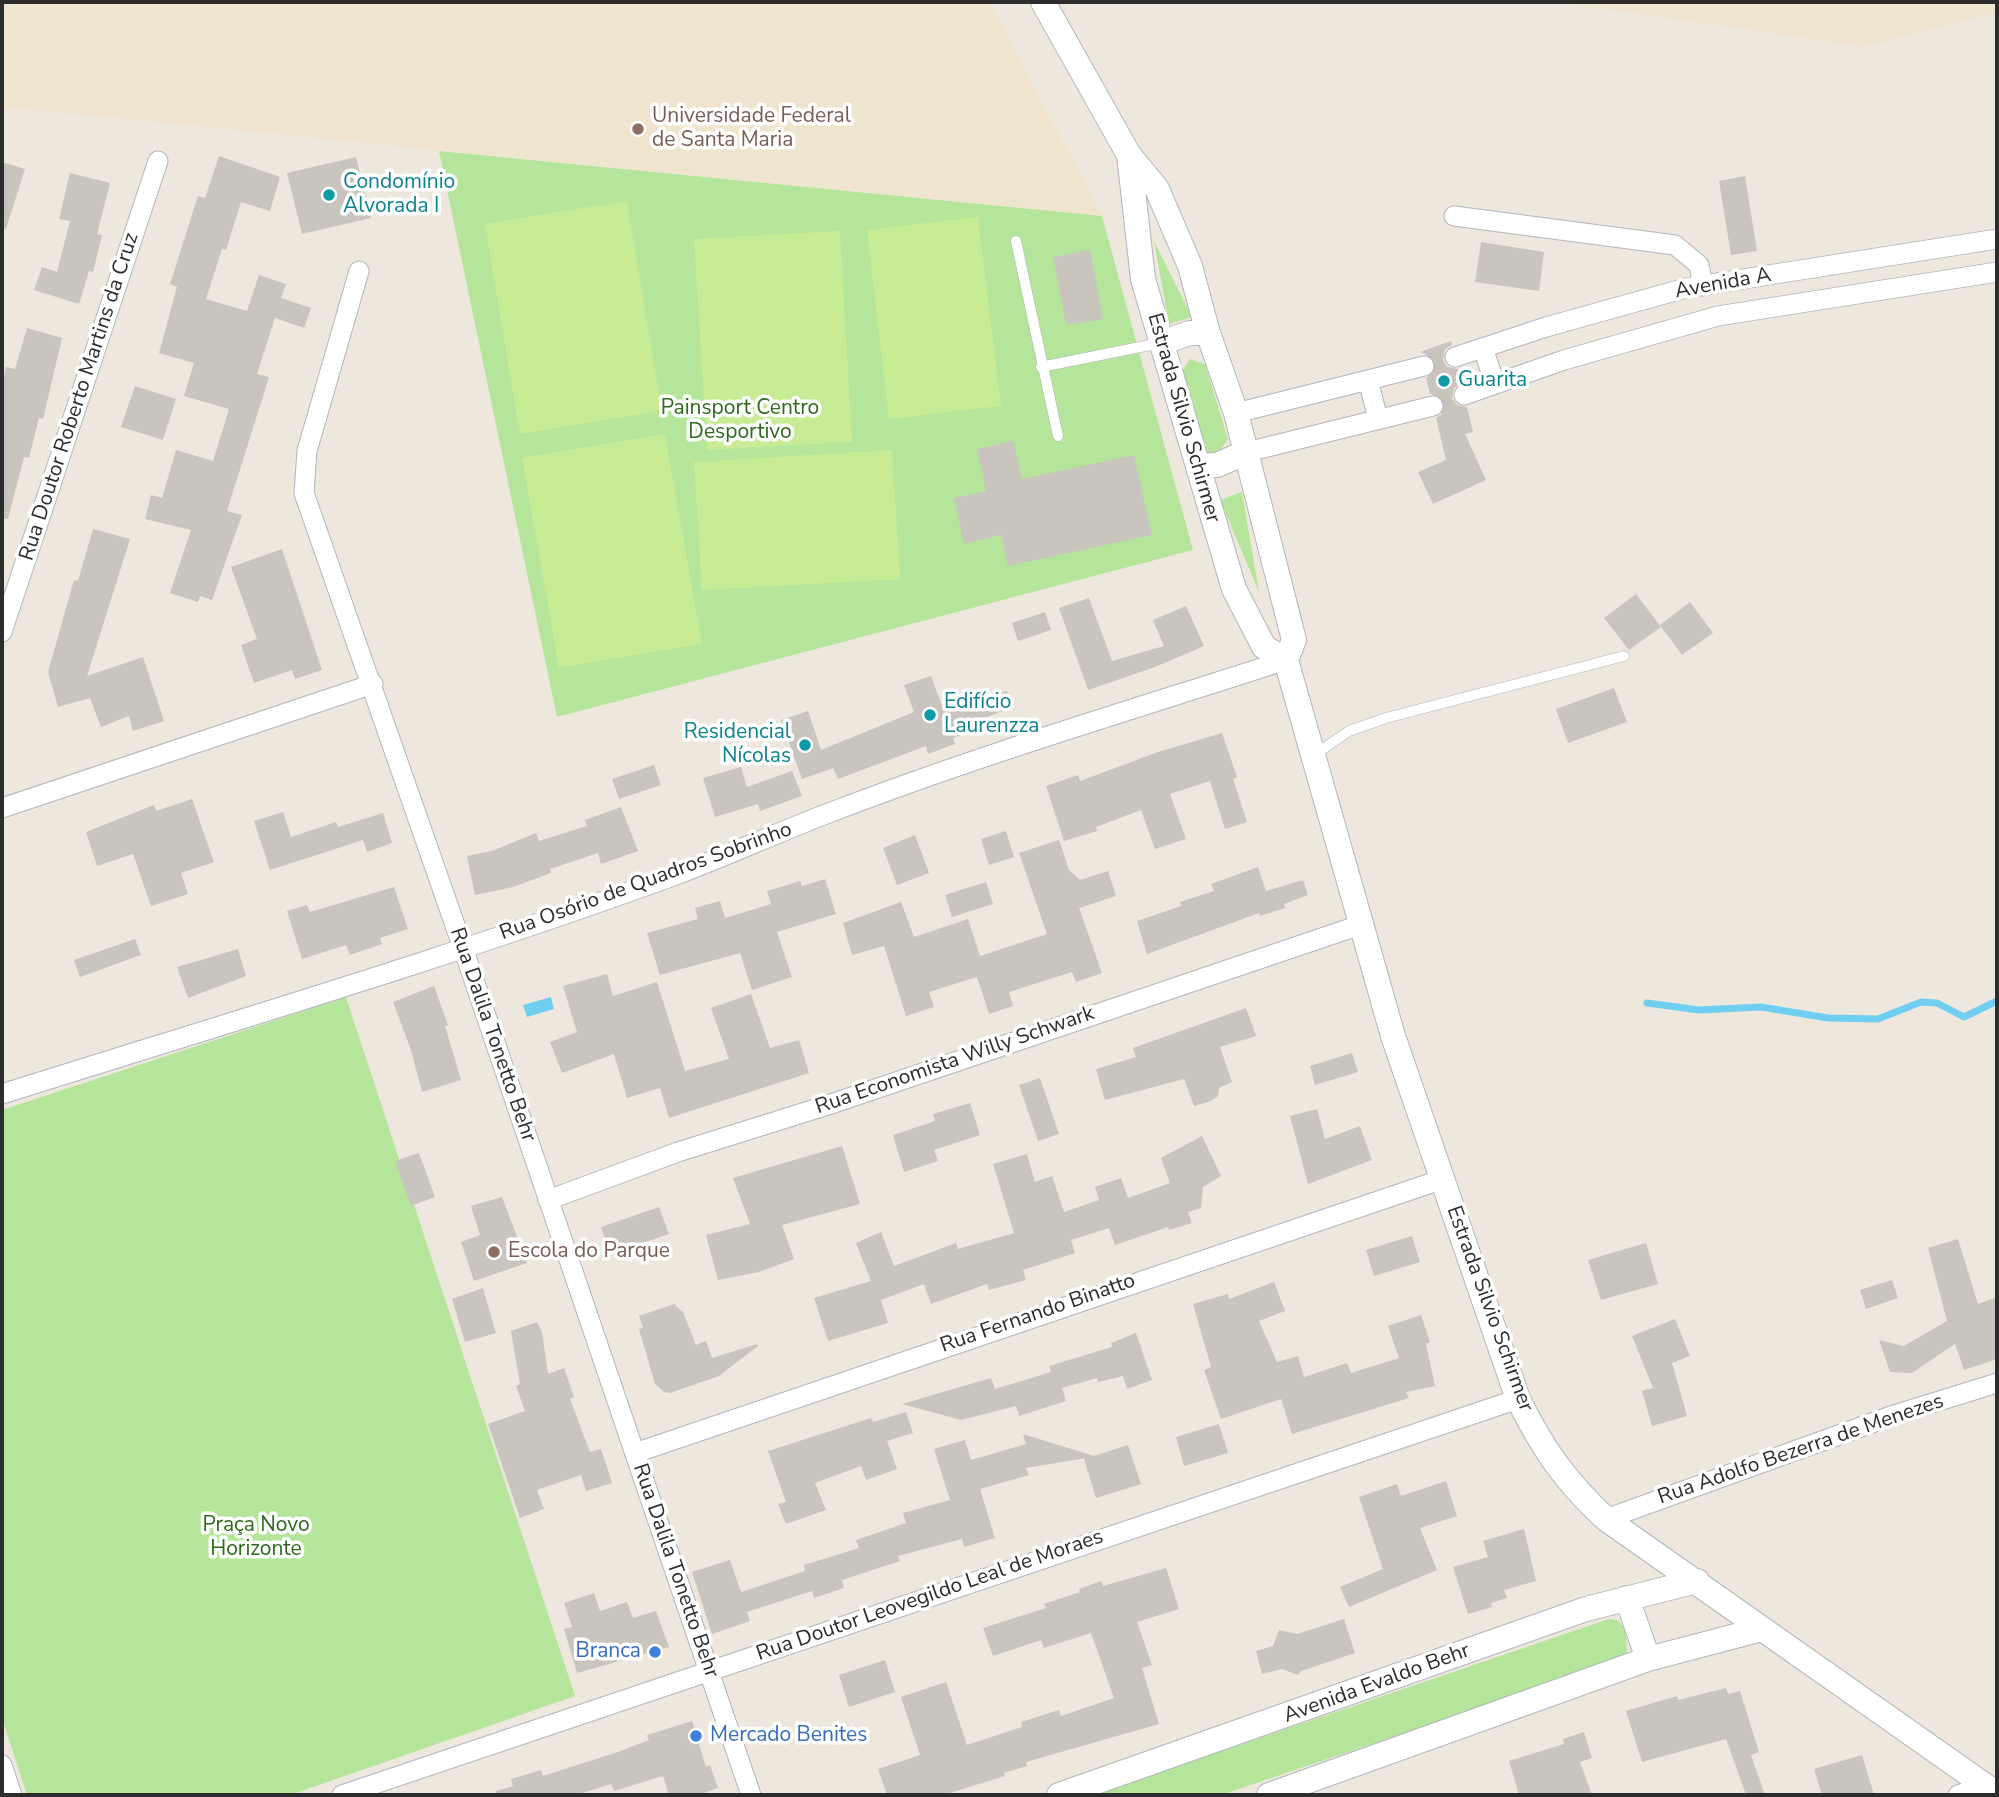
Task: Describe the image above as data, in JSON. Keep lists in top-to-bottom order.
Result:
{
  "streets": {
    "street": [
      "Avenida A",
      "Rua Doutor Roberto Martins da Cruz",
      "Estrada Silvio Schirmer",
      "Rua Osório de Quadros Sobrinho",
      "Rua Dalila Tonetto Behr",
      "Rua Economista Willy Schwark",
      "Rua Fernando Binatto",
      "Rua Adolfo Bezerra de Menezes",
      "Rua Doutor Leovegildo Leal de Moraes",
      "Avenida Evaldo Behr"
    ]
  },
  "crossings": [
    ["Estrada Silvio Schirmer", "Rua Osório de Quadros Sobrinho"],
    ["Estrada Silvio Schirmer", "Rua Economista Willy Schwark"],
    ["Estrada Silvio Schirmer", "Rua Fernando Binatto"],
    ["Estrada Silvio Schirmer", "Rua Adolfo Bezerra de Menezes"],
    ["Estrada Silvio Schirmer", "Rua Doutor Leovegildo Leal de Moraes"],
    ["Estrada Silvio Schirmer", "Avenida Evaldo Behr"],
    ["Rua Osório de Quadros Sobrinho", "Rua Dalila Tonetto Behr"],
    ["Rua Dalila Tonetto Behr", "Rua Economista Willy Schwark"],
    ["Rua Dalila Tonetto Behr", "Rua Fernando Binatto"],
    ["Rua Dalila Tonetto Behr", "Rua Doutor Leovegildo Leal de Moraes"]
  ],
  "parks": ["Painsport Centro Desportivo", "Praça Novo Horizonte"],
  "places": [
    "Universidade Federal de Santa Maria",
    "Condomínio Alvorada I",
    "Guarita",
    "Edifício Laurenzza",
    "Residencial Nícolas",
    "Escola do Parque",
    "Branca",
    "Mercado Benites"
  ]
}
